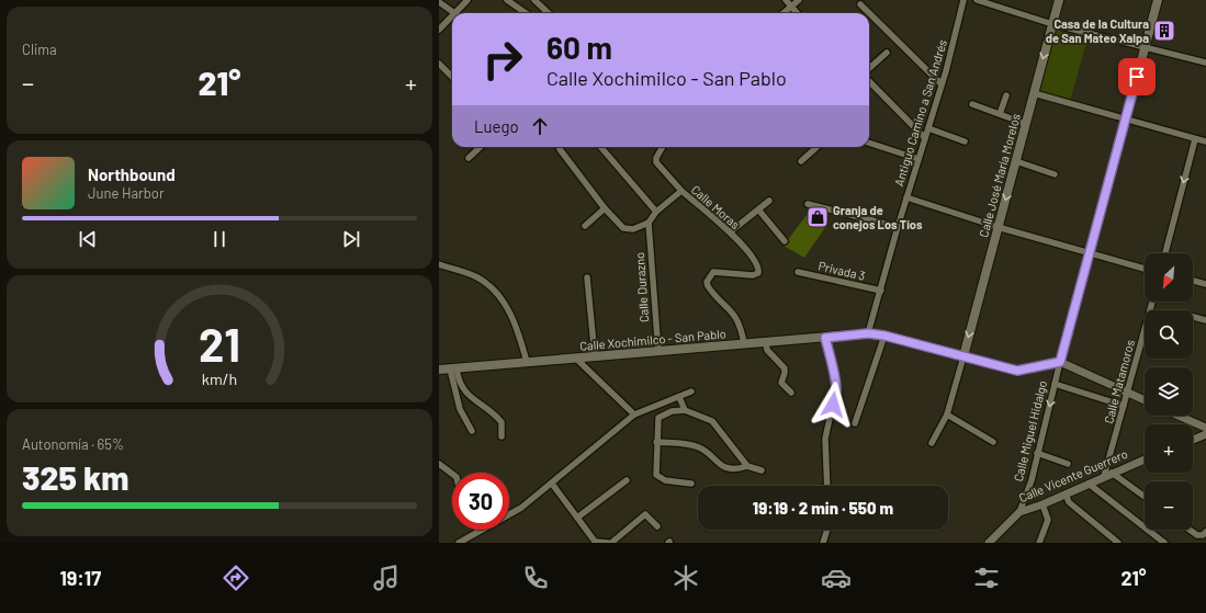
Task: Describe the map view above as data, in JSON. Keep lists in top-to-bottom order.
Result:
{
  "streets": {
    "main road": ["Calle José María Morelos", "Calle Xochimilco - San Pablo", "Calle Miguel Hidalgo"],
    "street": [
      "Antiguo Camino a San Andrés",
      "Calle Moras",
      "Privada 3",
      "Calle Durazno",
      "Calle Matamoros",
      "Calle Vicente Guerrero"
    ]
  },
  "crossings": [
    ["Antiguo Camino a San Andrés", "Privada 3"],
    ["Antiguo Camino a San Andrés", "Calle Xochimilco - San Pablo"],
    ["Calle José María Morelos", "Calle Xochimilco - San Pablo"],
    ["Calle Moras", "Calle Durazno"],
    ["Calle Moras", "Calle Xochimilco - San Pablo"],
    ["Calle Durazno", "Calle Xochimilco - San Pablo"],
    ["Calle Xochimilco - San Pablo", "Calle Miguel Hidalgo"],
    ["Calle Matamoros", "Calle Vicente Guerrero"],
    ["Calle Miguel Hidalgo", "Calle Vicente Guerrero"]
  ],
  "one_way": ["Calle José María Morelos"],
  "places": {
    "building": ["Casa de la Cultura de San Mateo Xalpa"],
    "shop": ["Granja de conejos Los Tíos"]
  },
  "north": "bottom left",
  "page": {
    "tile": [
      "Clima",
      ["Autonomía · 65%", "325 km"]
    ],
    "turn": ["60 m", "Calle Xochimilco - San Pablo"],
    "heat": ["−", "21°", "+"],
    "then": "Luego",
    "song": ["Northbound", "June Harbor"],
    "map_buttons": ["+", "−"],
    "limit": "30",
    "trip": "19:19 · 2 min · 550 m",
    "tabs": ["19:17", "21°"],
    "gauge": ["21", "km/h"]
  }
}
